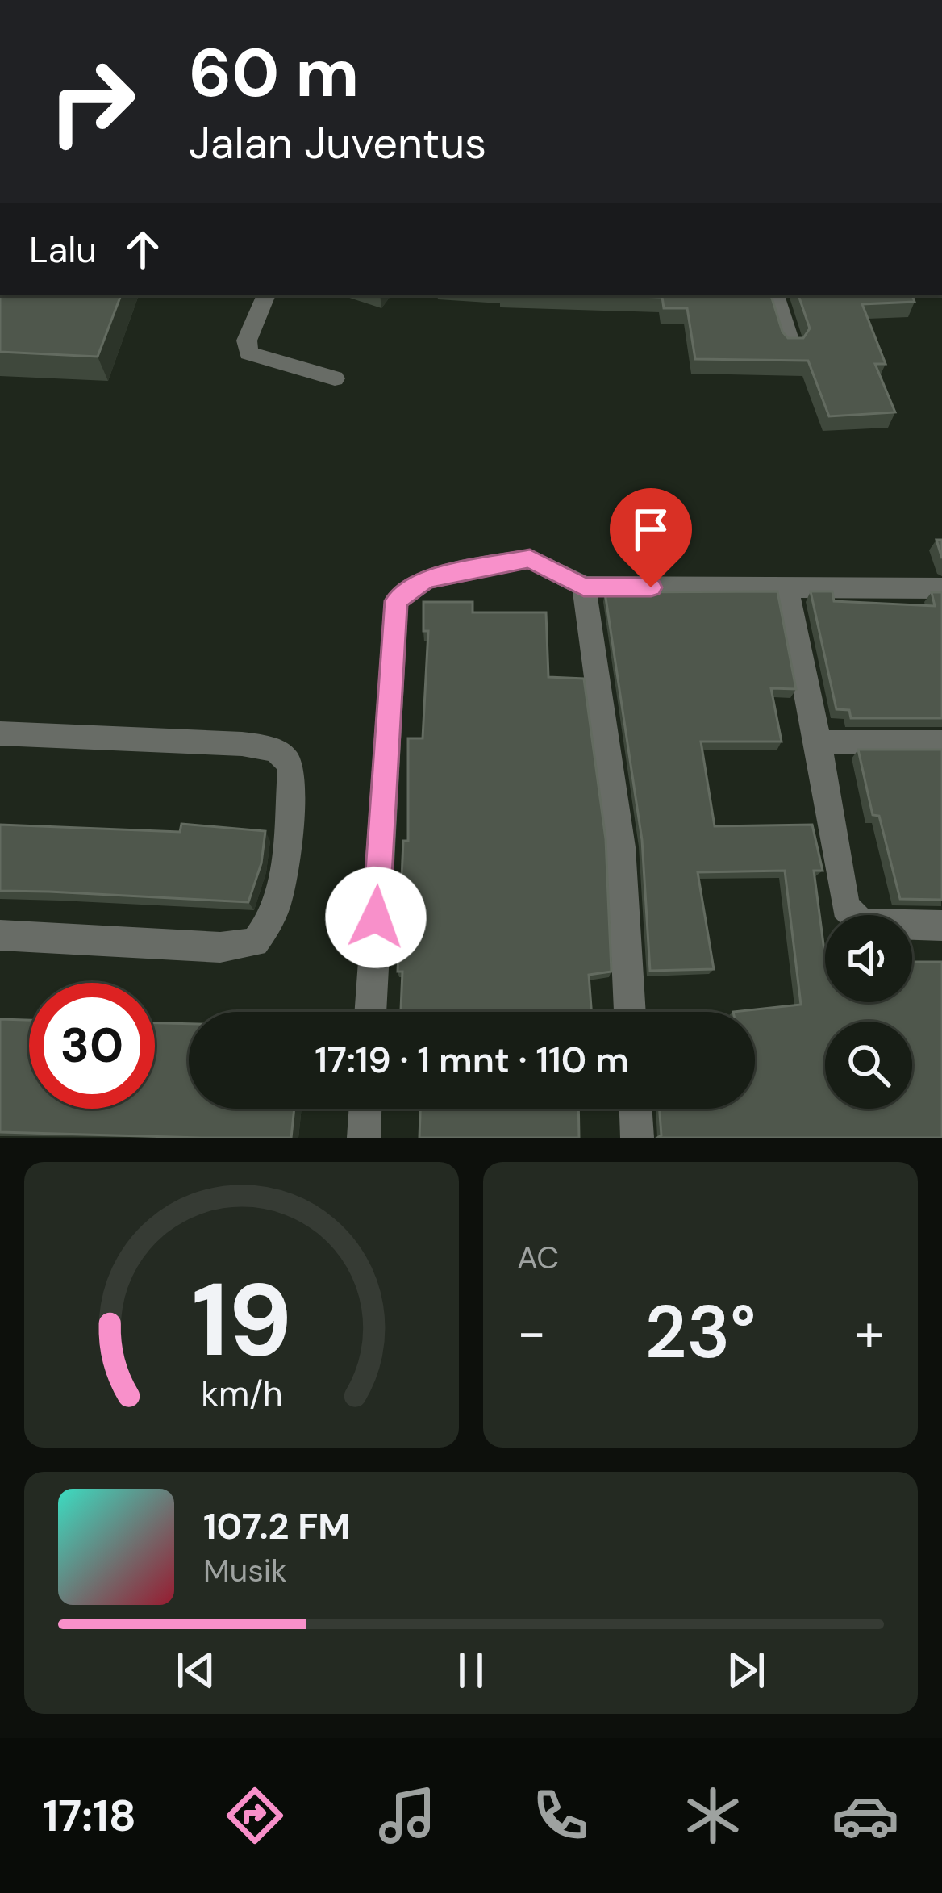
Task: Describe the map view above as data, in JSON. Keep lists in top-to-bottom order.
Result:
{
  "page": {
    "turn": ["60 m", "Jalan Juventus"],
    "then": "Lalu",
    "limit": "30",
    "trip": "17:19 · 1 mnt · 110 m",
    "tile": "AC",
    "heat": ["−", "23°", "+"],
    "song": ["107.2 FM", "Musik"],
    "tabs": "17:18",
    "gauge": ["19", "km/h"]
  }
}
